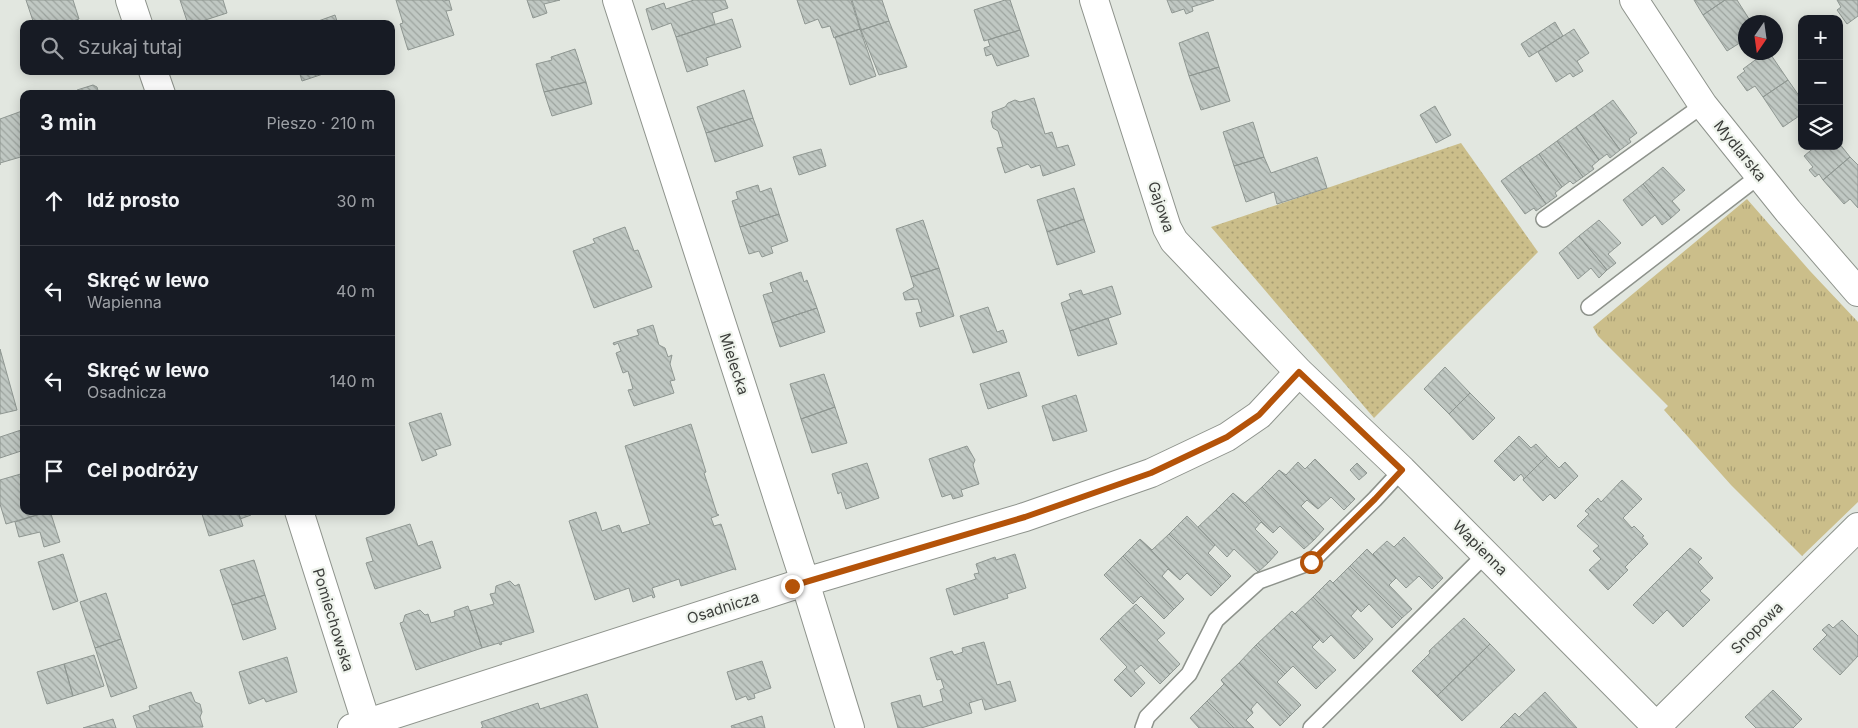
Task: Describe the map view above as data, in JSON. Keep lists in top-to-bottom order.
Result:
{
  "streets": {
    "street": [
      "Mydlarska",
      "Gajowa",
      "Mielecka",
      "Wapienna",
      "Osadnicza",
      "Pomiechowska",
      "Snopowa"
    ]
  },
  "crossings": [
    ["Gajowa", "Wapienna"],
    ["Gajowa", "Osadnicza"],
    ["Mielecka", "Osadnicza"],
    ["Wapienna", "Osadnicza"],
    ["Wapienna", "Snopowa"],
    ["Osadnicza", "Pomiechowska"]
  ],
  "north": "bottom",
  "page": {
    "map_buttons": ["+", "−"],
    "search": "Szukaj tutaj",
    "heading": ["3 min", "Pieszo · 210 m"],
    "list": [
      ["Idź prosto", "30 m"],
      ["Skręć w lewo", "Wapienna", "40 m"],
      ["Skręć w lewo", "Osadnicza", "140 m"],
      "Cel podróży"
    ]
  }
}
